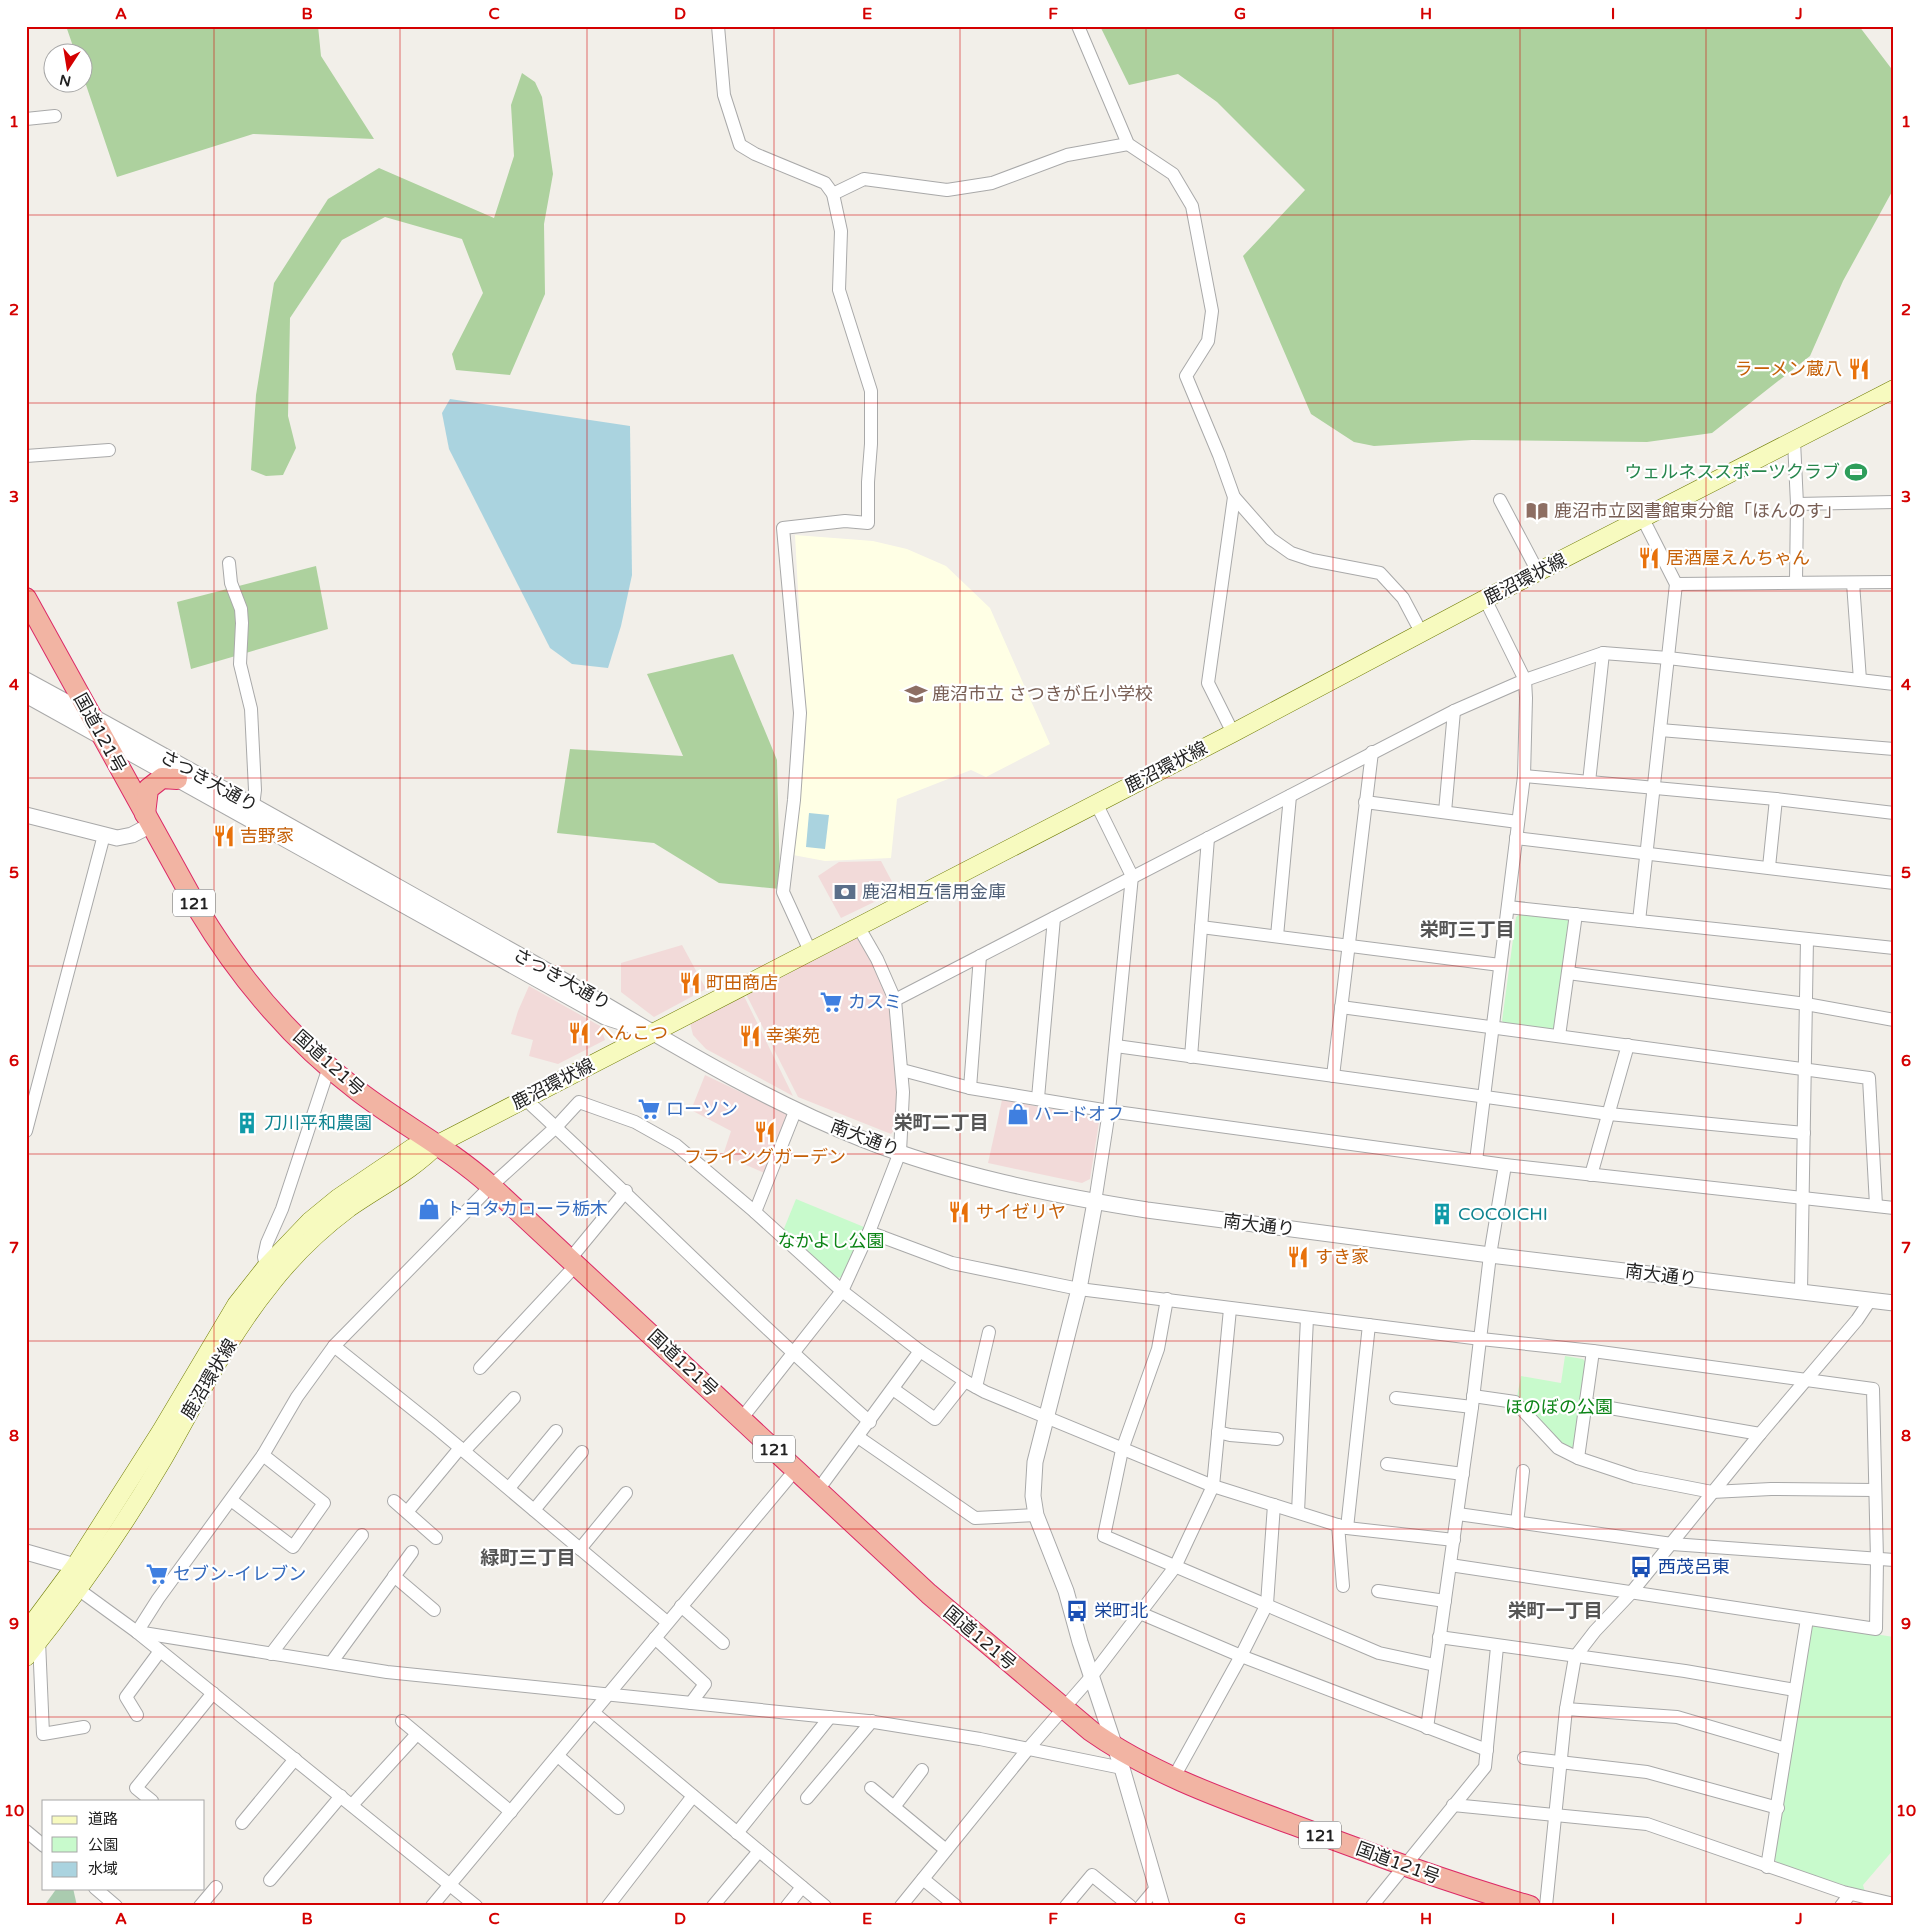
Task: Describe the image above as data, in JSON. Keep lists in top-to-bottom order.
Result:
{
  "streets": {
    "highway": ["国道121号", "121"],
    "main road": ["鹿沼環状線"],
    "street": ["さつき大通り", "南大通り"]
  },
  "crossings": [
    ["鹿沼環状線", "国道121号"],
    ["鹿沼環状線", "さつき大通り"],
    ["鹿沼環状線", "南大通り"],
    ["国道121号", "さつき大通り"],
    ["さつき大通り", "南大通り"]
  ],
  "districts": [
    "栄町三丁目",
    "栄町二丁目",
    "緑町三丁目",
    "栄町一丁目"
  ],
  "parks": ["なかよし公園", "ほのぼの公園"],
  "places": {
    "restaurant": [
      "ラーメン蔵八",
      "居酒屋えんちゃん",
      "吉野家",
      "町田商店",
      "へんこつ",
      "幸楽苑",
      "フライングガーデン",
      "サイゼリヤ",
      "すき家"
    ],
    "sports": ["ウェルネススポーツクラブ"],
    "library": ["鹿沼市立図書館東分館「ほんのす」"],
    "school or university": ["鹿沼市立 さつきが丘小学校"],
    "bank": ["鹿沼相互信用金庫"],
    "supermarket": ["カスミ", "ローソン", "セブン-イレブン"],
    "shop": ["ハードオフ", "トヨタカローラ栃木"],
    "building": ["刀川平和農園", "COCOICHI"],
    "bus stop": ["西茂呂東", "栄町北"]
  },
  "legend": ["道路", "公園", "水域"],
  "north": "bottom",
  "grid": {
    "columns": [
      "A",
      "B",
      "C",
      "D",
      "E",
      "F",
      "G",
      "H",
      "I",
      "J"
    ],
    "rows": [
      "1",
      "2",
      "3",
      "4",
      "5",
      "6",
      "7",
      "8",
      "9",
      "10"
    ]
  }
}
